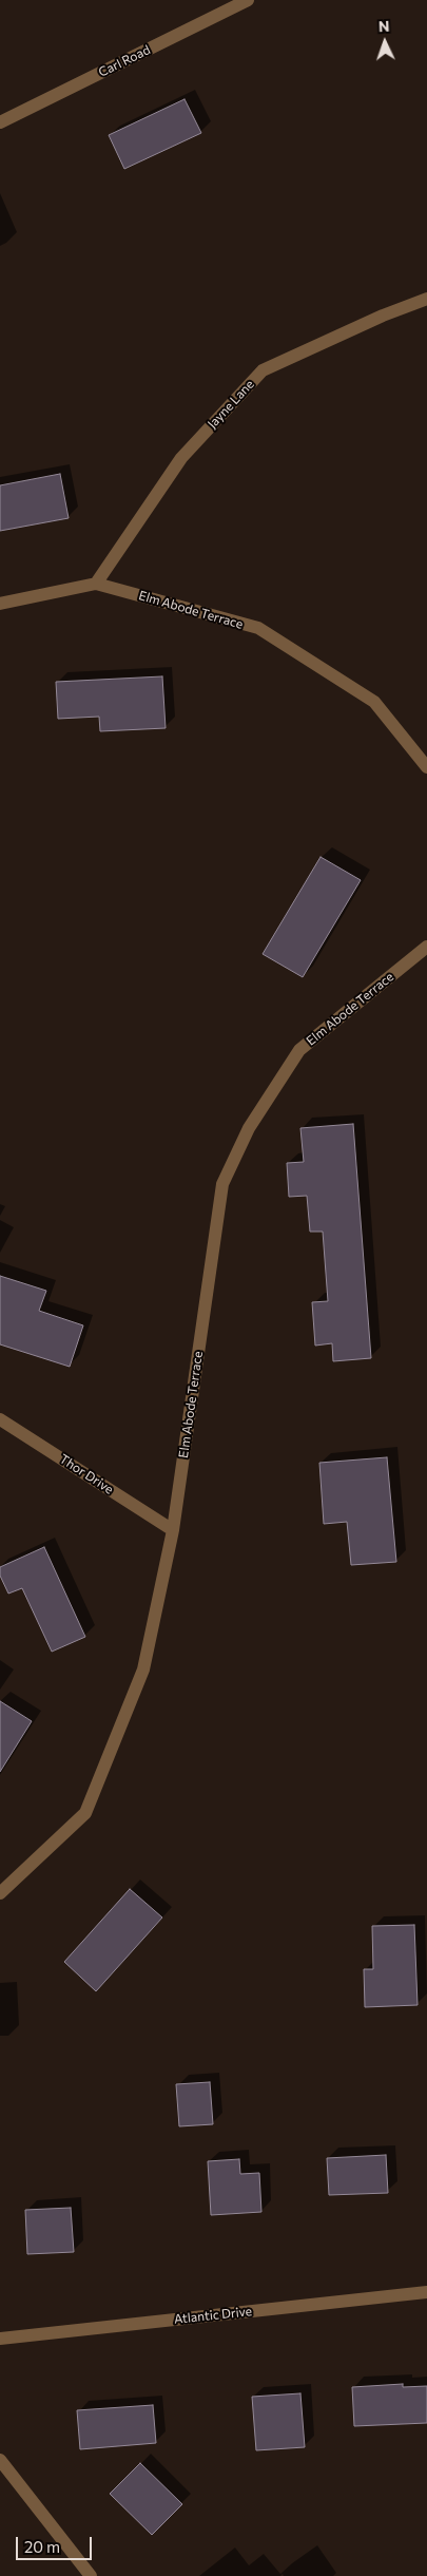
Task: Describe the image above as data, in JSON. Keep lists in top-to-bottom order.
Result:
{
  "streets": {
    "street": [
      "Carl Road",
      "Jayne Lane",
      "Elm Abode Terrace",
      "Thor Drive",
      "Atlantic Drive"
    ]
  },
  "crossings": [
    ["Jayne Lane", "Elm Abode Terrace"],
    ["Elm Abode Terrace", "Thor Drive"]
  ],
  "scale_bar": "20 m",
  "north": "top"
}
